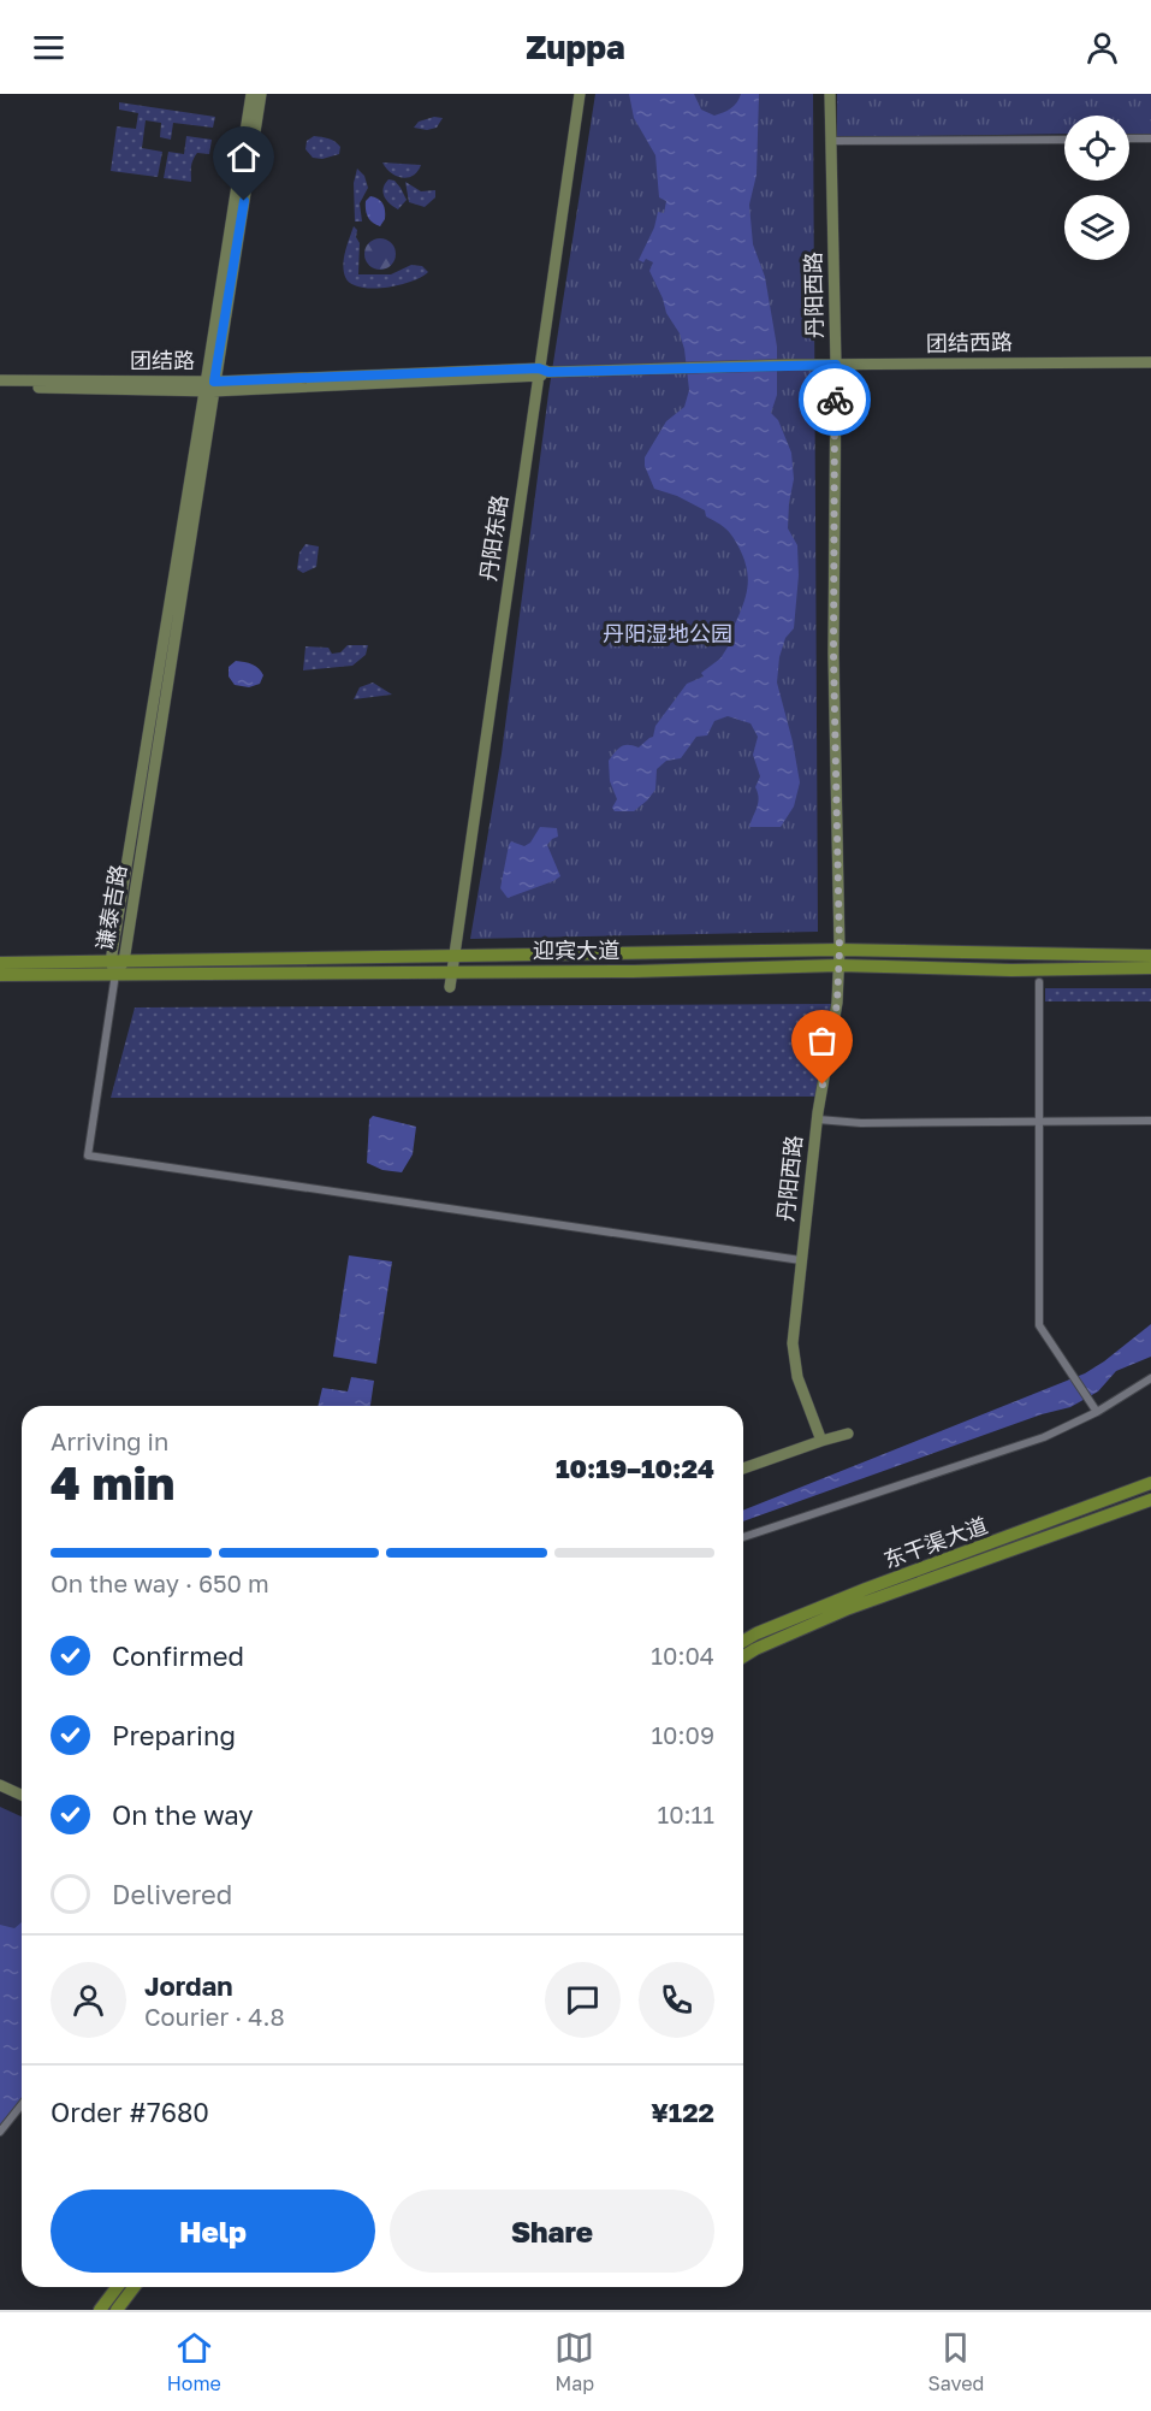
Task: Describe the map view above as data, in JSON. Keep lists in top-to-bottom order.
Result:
{
  "streets": {
    "main road": ["迎宾大道", "东干渠大道"],
    "street": [
      "丹阳西路",
      "团结西路",
      "团结路",
      "丹阳东路",
      "谦泰吉路"
    ]
  },
  "crossings": [
    ["丹阳西路", "团结西路"],
    ["丹阳西路", "迎宾大道"],
    ["团结西路", "团结路"],
    ["团结路", "丹阳东路"],
    ["团结路", "谦泰吉路"],
    ["丹阳东路", "迎宾大道"],
    ["谦泰吉路", "迎宾大道"]
  ],
  "parks": ["丹阳湿地公园"],
  "page": {
    "header": "Zuppa",
    "heading": ["4 min", "Arriving in", "10:19–10:24"],
    "panel": [
      "Jordan",
      "Courier · 4.8",
      "Order #7680",
      "¥122"
    ],
    "bar": "On the way · 650 m",
    "list": [
      ["Confirmed", "10:04"],
      ["Preparing", "10:09"],
      ["On the way", "10:11"],
      "Delivered"
    ],
    "buttons": ["Help", "Share"],
    "tabs": ["Home", "Map", "Saved"]
  }
}
